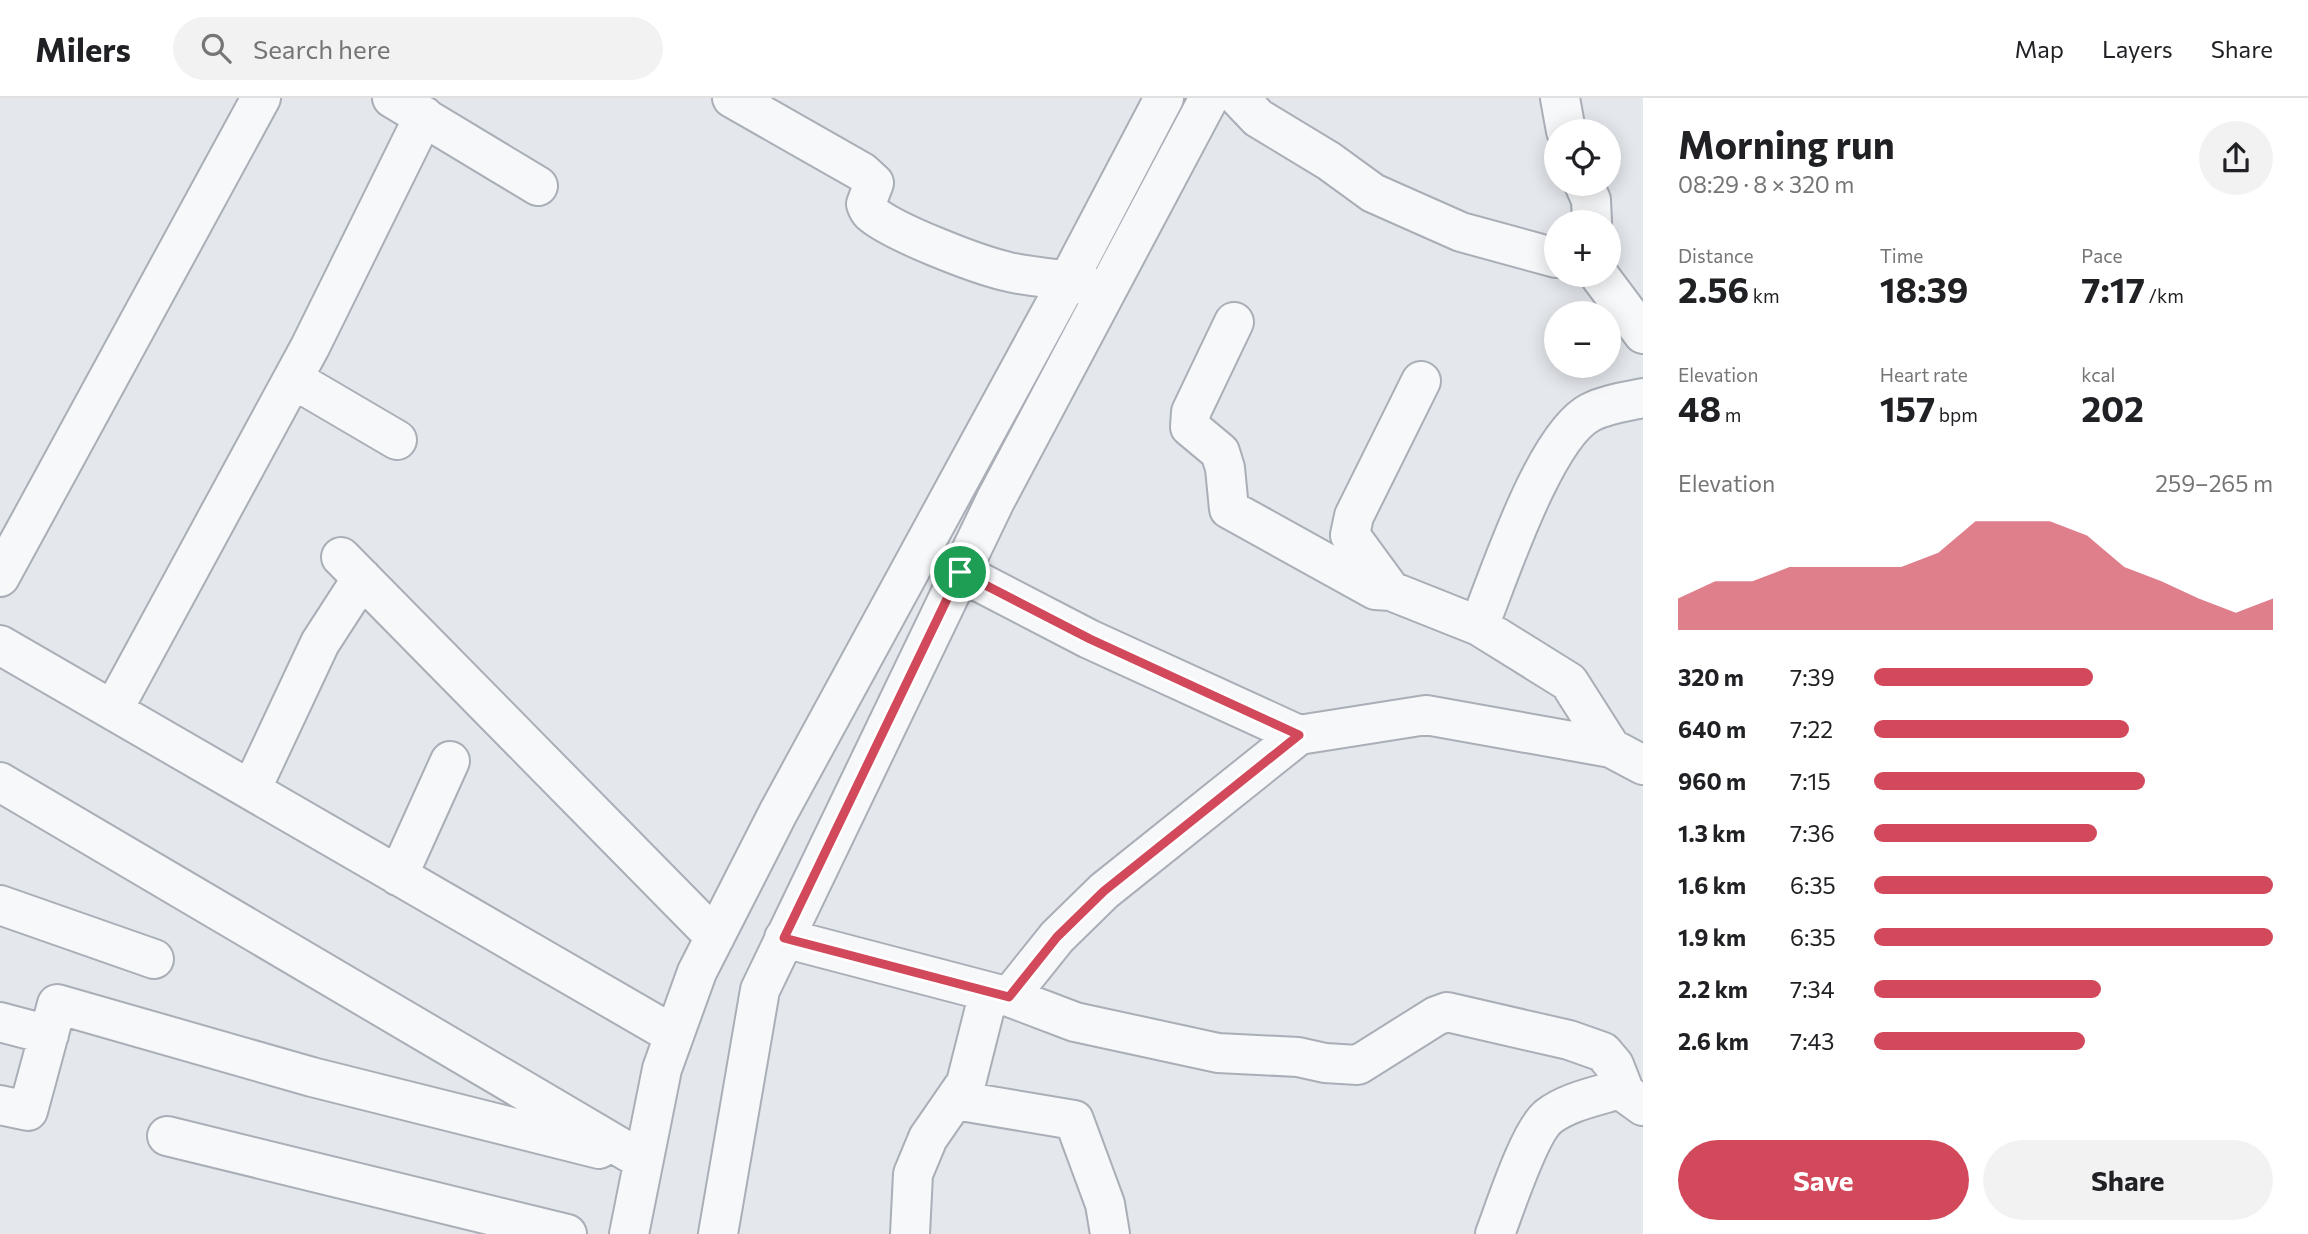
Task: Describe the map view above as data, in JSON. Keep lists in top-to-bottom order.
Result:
{
  "page": {
    "header": "Milers",
    "search": "Search here",
    "nav": ["Map", "Layers", "Share"],
    "heading": ["Morning run", "08:29 · 8 × 320 m"],
    "map_buttons": ["+", "−"],
    "stats": [
      ["Distance", "2.56 km"],
      ["Time", "18:39"],
      ["Pace", "7:17 /km"],
      ["Elevation", "48 m"],
      ["Heart rate", "157 bpm"],
      ["kcal", "202"]
    ],
    "chart": ["Elevation", "259–265 m"],
    "list": [
      {
        "name": "320 m",
        "note": "7:39"
      },
      {
        "name": "640 m",
        "note": "7:22"
      },
      {
        "name": "960 m",
        "note": "7:15"
      },
      {
        "name": "1.3 km",
        "note": "7:36"
      },
      {
        "name": "1.6 km",
        "note": "6:35"
      },
      {
        "name": "1.9 km",
        "note": "6:35"
      },
      {
        "name": "2.2 km",
        "note": "7:34"
      },
      {
        "name": "2.6 km",
        "note": "7:43"
      }
    ],
    "buttons": ["Save", "Share"]
  }
}
